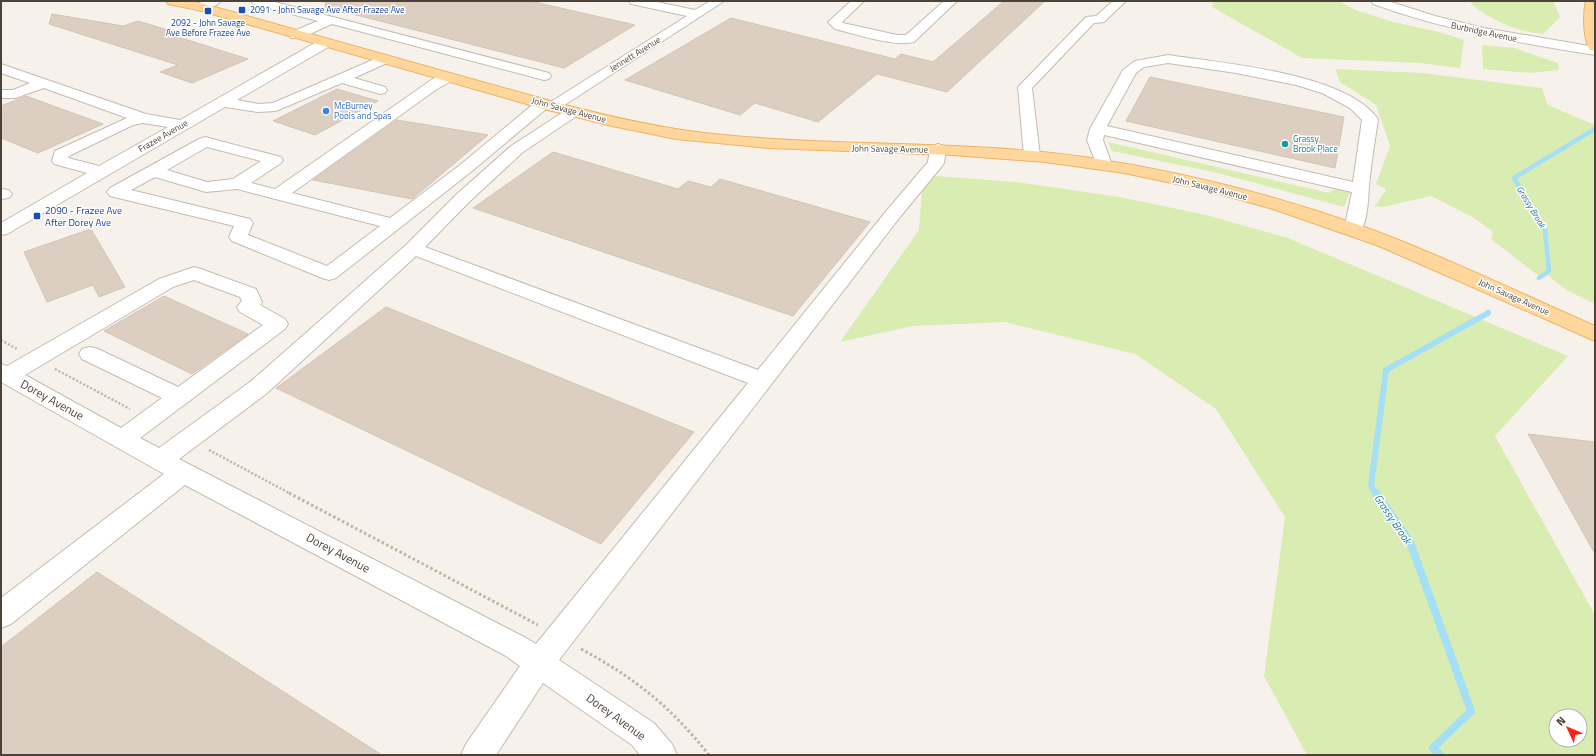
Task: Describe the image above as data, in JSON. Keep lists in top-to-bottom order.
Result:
{
  "streets": {
    "main road": ["John Savage Avenue"],
    "street": [
      "Burbridge Avenue",
      "Jennett Avenue",
      "Frazee Avenue",
      "Dorey Avenue"
    ]
  },
  "crossings": [
    ["Jennett Avenue", "John Savage Avenue"],
    ["John Savage Avenue", "Frazee Avenue"]
  ],
  "water": ["Grassy Brook"],
  "places": {
    "transit": ["2091 - John Savage Ave After Frazee Ave", "2092 - John Savage Ave Before Frazee Ave", "2090 - Frazee Ave After Dorey Ave"],
    "other": ["McBurney Pools and Spas", "Grassy Brook Place"]
  },
  "north": "top left"
}
